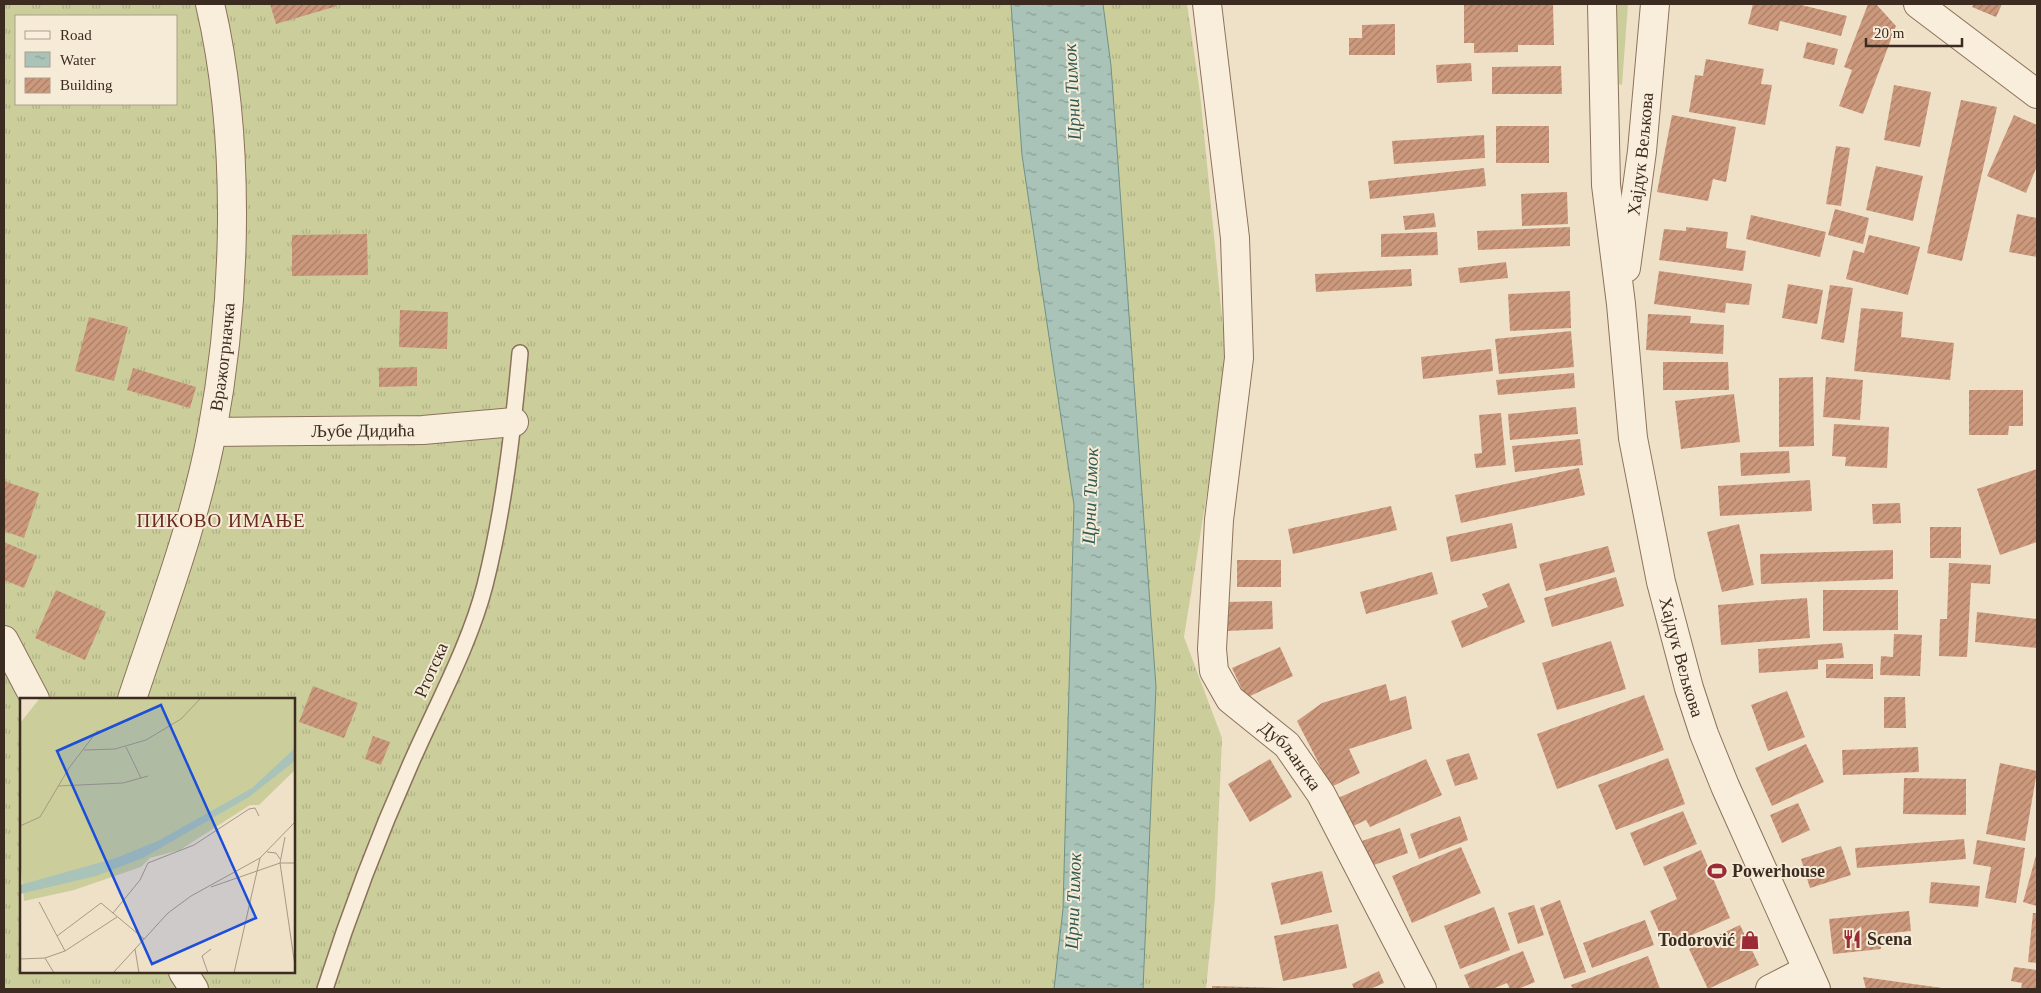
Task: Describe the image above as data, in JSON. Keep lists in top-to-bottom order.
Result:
{
  "streets": {
    "street": [
      "Хајдук Вељкова",
      "Вражогрначка",
      "Љубе Дидића",
      "Дубљанска"
    ],
    "lane": ["Рготска"]
  },
  "crossings": [
    ["Вражогрначка", "Љубе Дидића"],
    ["Љубе Дидића", "Рготска"]
  ],
  "districts": ["ПИКОВО ИМАЊЕ"],
  "water": ["Црни Тимок"],
  "places": {
    "sports": ["Powerhouse"],
    "restaurant": ["Scena"],
    "shop": ["Todorović"]
  },
  "legend": ["Road", "Water", "Building"],
  "scale_bar": "20 m"
}
